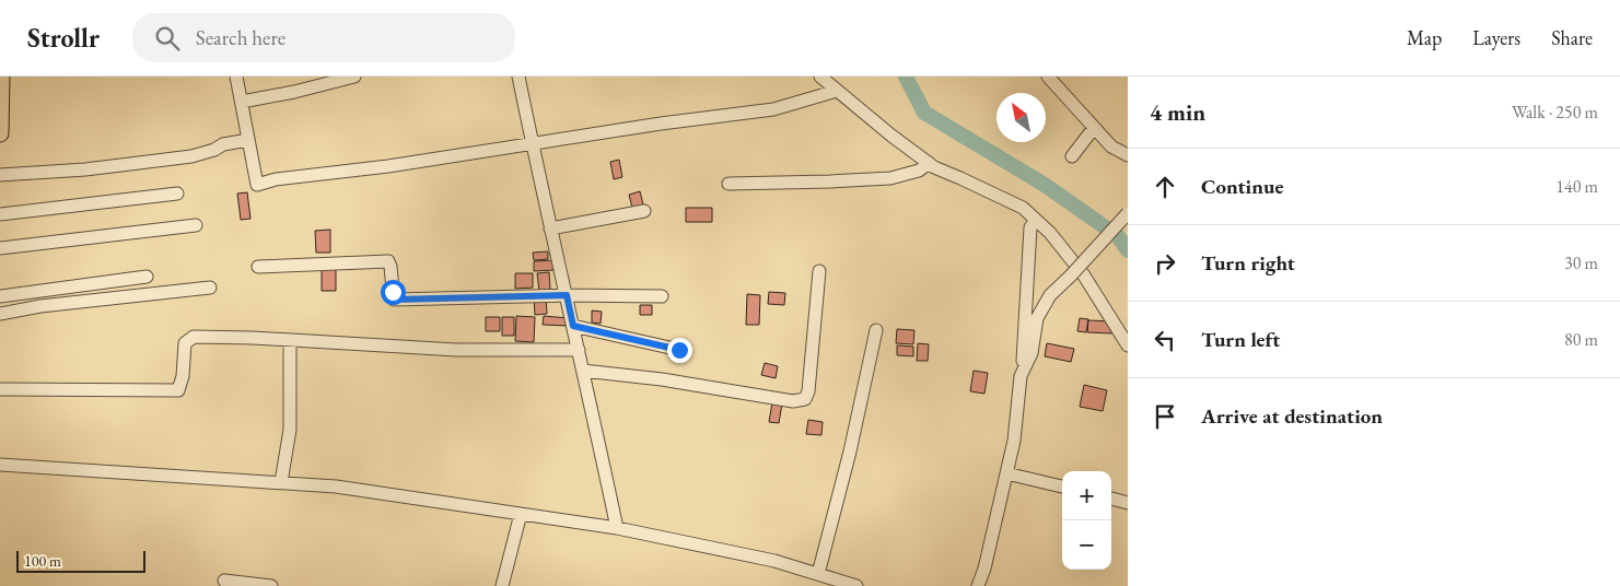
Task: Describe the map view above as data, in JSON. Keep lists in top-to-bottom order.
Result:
{
  "scale_bar": "100 m",
  "north": "top left",
  "page": {
    "header": "Strollr",
    "search": "Search here",
    "nav": ["Map", "Layers", "Share"],
    "heading": ["4 min", "Walk · 250 m"],
    "list": [
      ["Continue", "140 m"],
      ["Turn right", "30 m"],
      ["Turn left", "80 m"],
      "Arrive at destination"
    ],
    "map_buttons": ["+", "−"],
    "scale": "100 m"
  }
}
